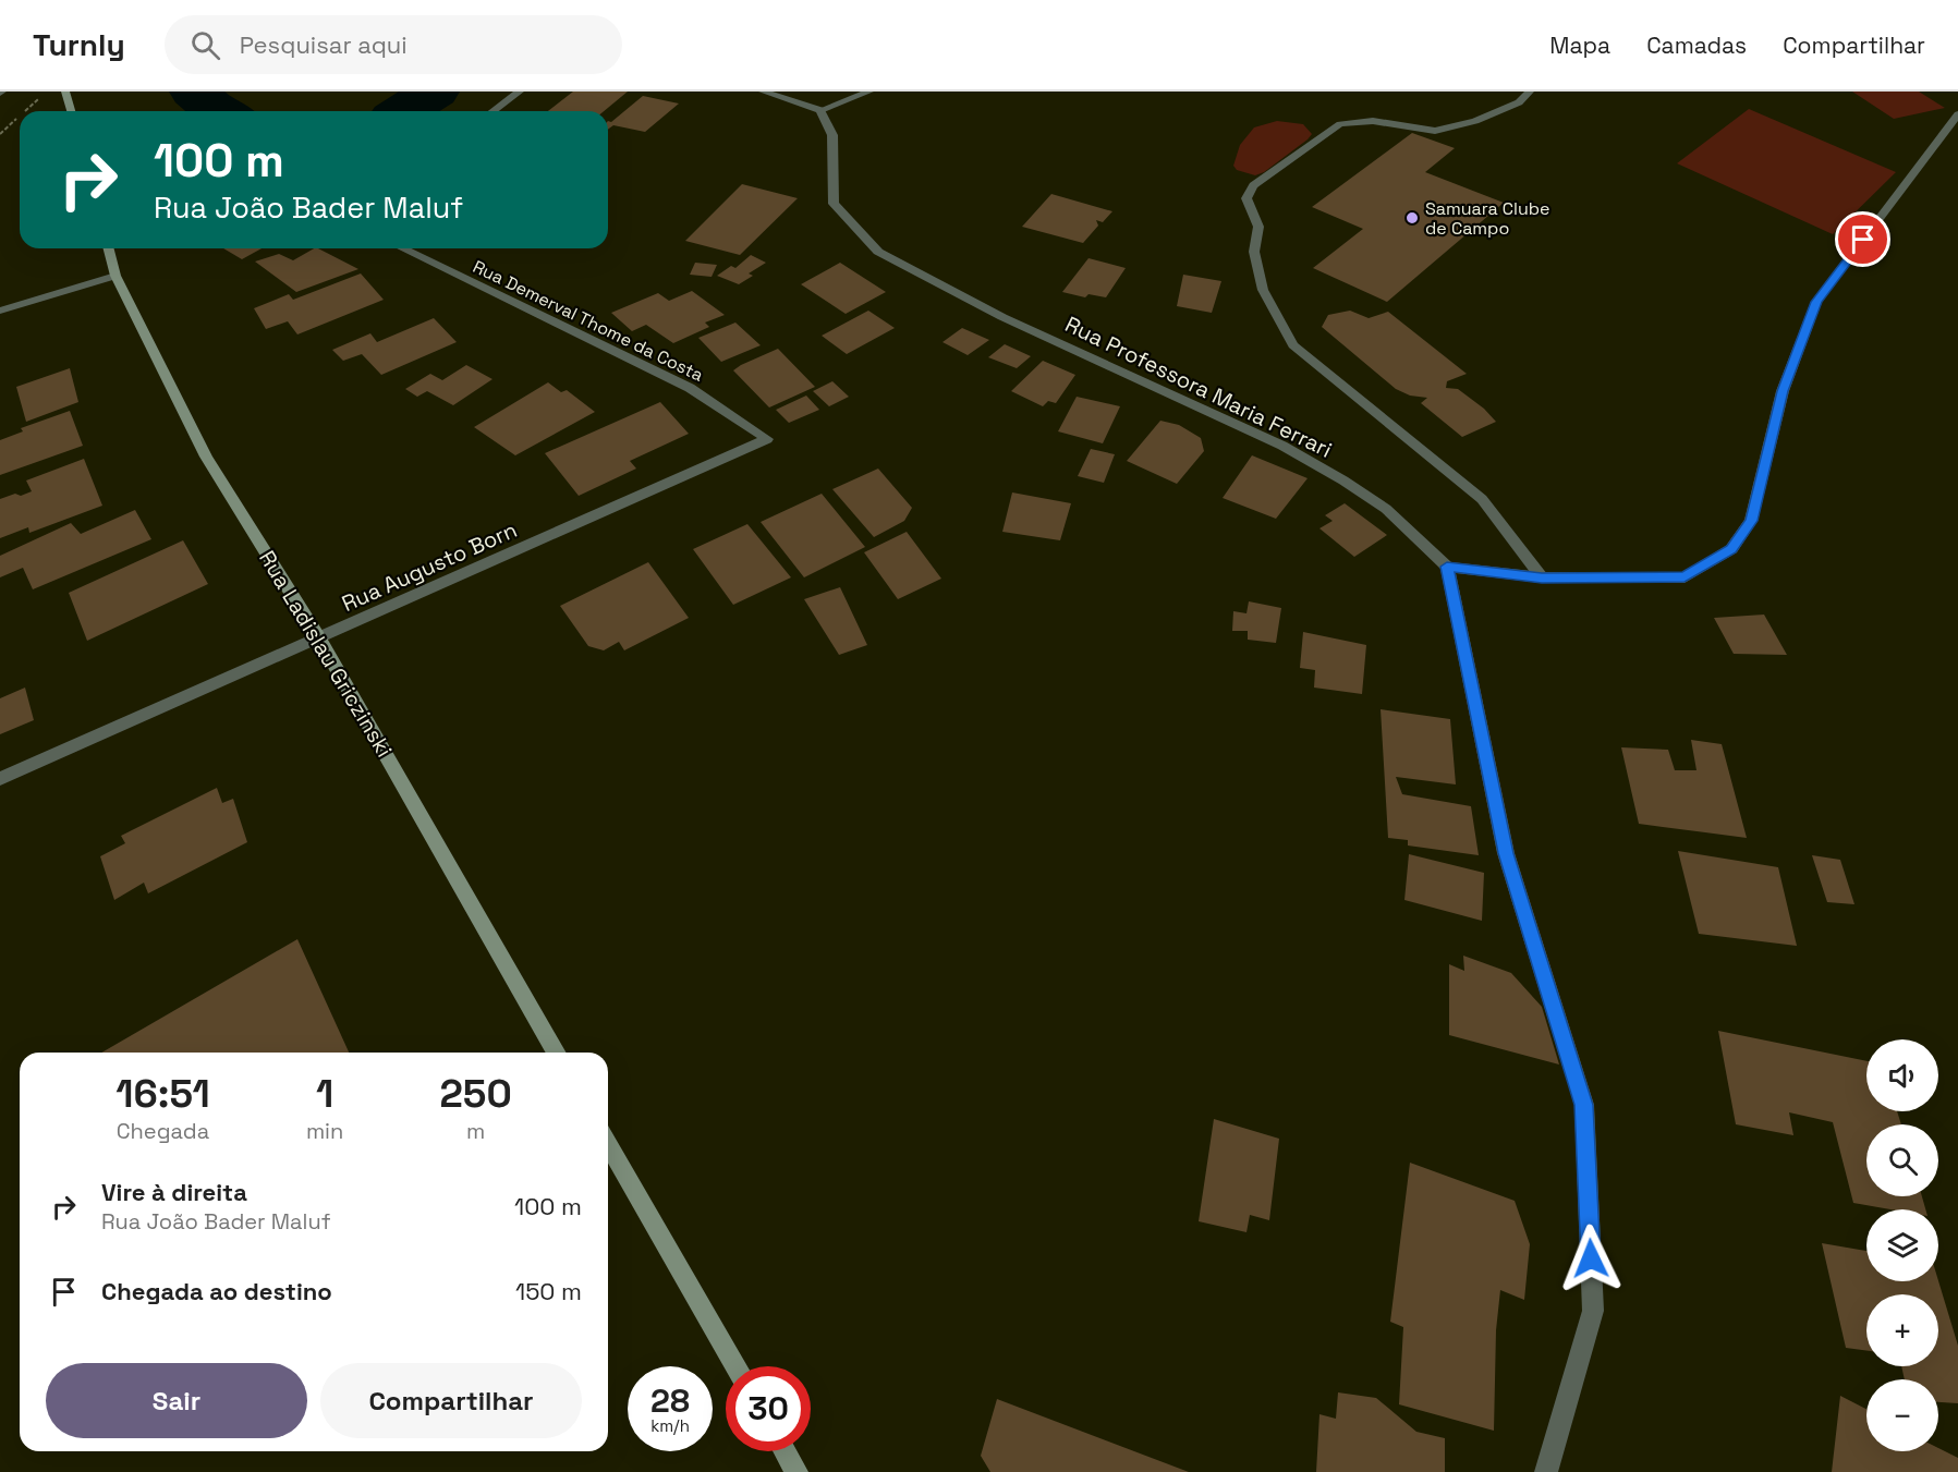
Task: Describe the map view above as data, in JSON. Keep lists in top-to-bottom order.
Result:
{
  "streets": {
    "main road": ["Rua Ladislau Griczinski"],
    "street": ["Rua Demerval Thome da Costa", "Rua Professora Maria Ferrari", "Rua Augusto Born"]
  },
  "crossings": [
    ["Rua Demerval Thome da Costa", "Rua Augusto Born"],
    ["Rua Augusto Born", "Rua Ladislau Griczinski"]
  ],
  "places": ["Samuara Clube de Campo"],
  "page": {
    "header": "Turnly",
    "search": "Pesquisar aqui",
    "nav": ["Mapa", "Camadas", "Compartilhar"],
    "turn": ["100 m", "Rua João Bader Maluf"],
    "map_buttons": ["+", "−"],
    "eta": [
      "16:51",
      "Chegada",
      "1",
      "min",
      "250",
      "m"
    ],
    "list": [
      {
        "name": "Vire à direita",
        "note": "Rua João Bader Maluf",
        "value": "100 m"
      },
      {
        "name": "Chegada ao destino",
        "value": "150 m"
      }
    ],
    "buttons": ["Sair", "Compartilhar"],
    "speed": "28 km/h",
    "limit": "30"
  }
}
